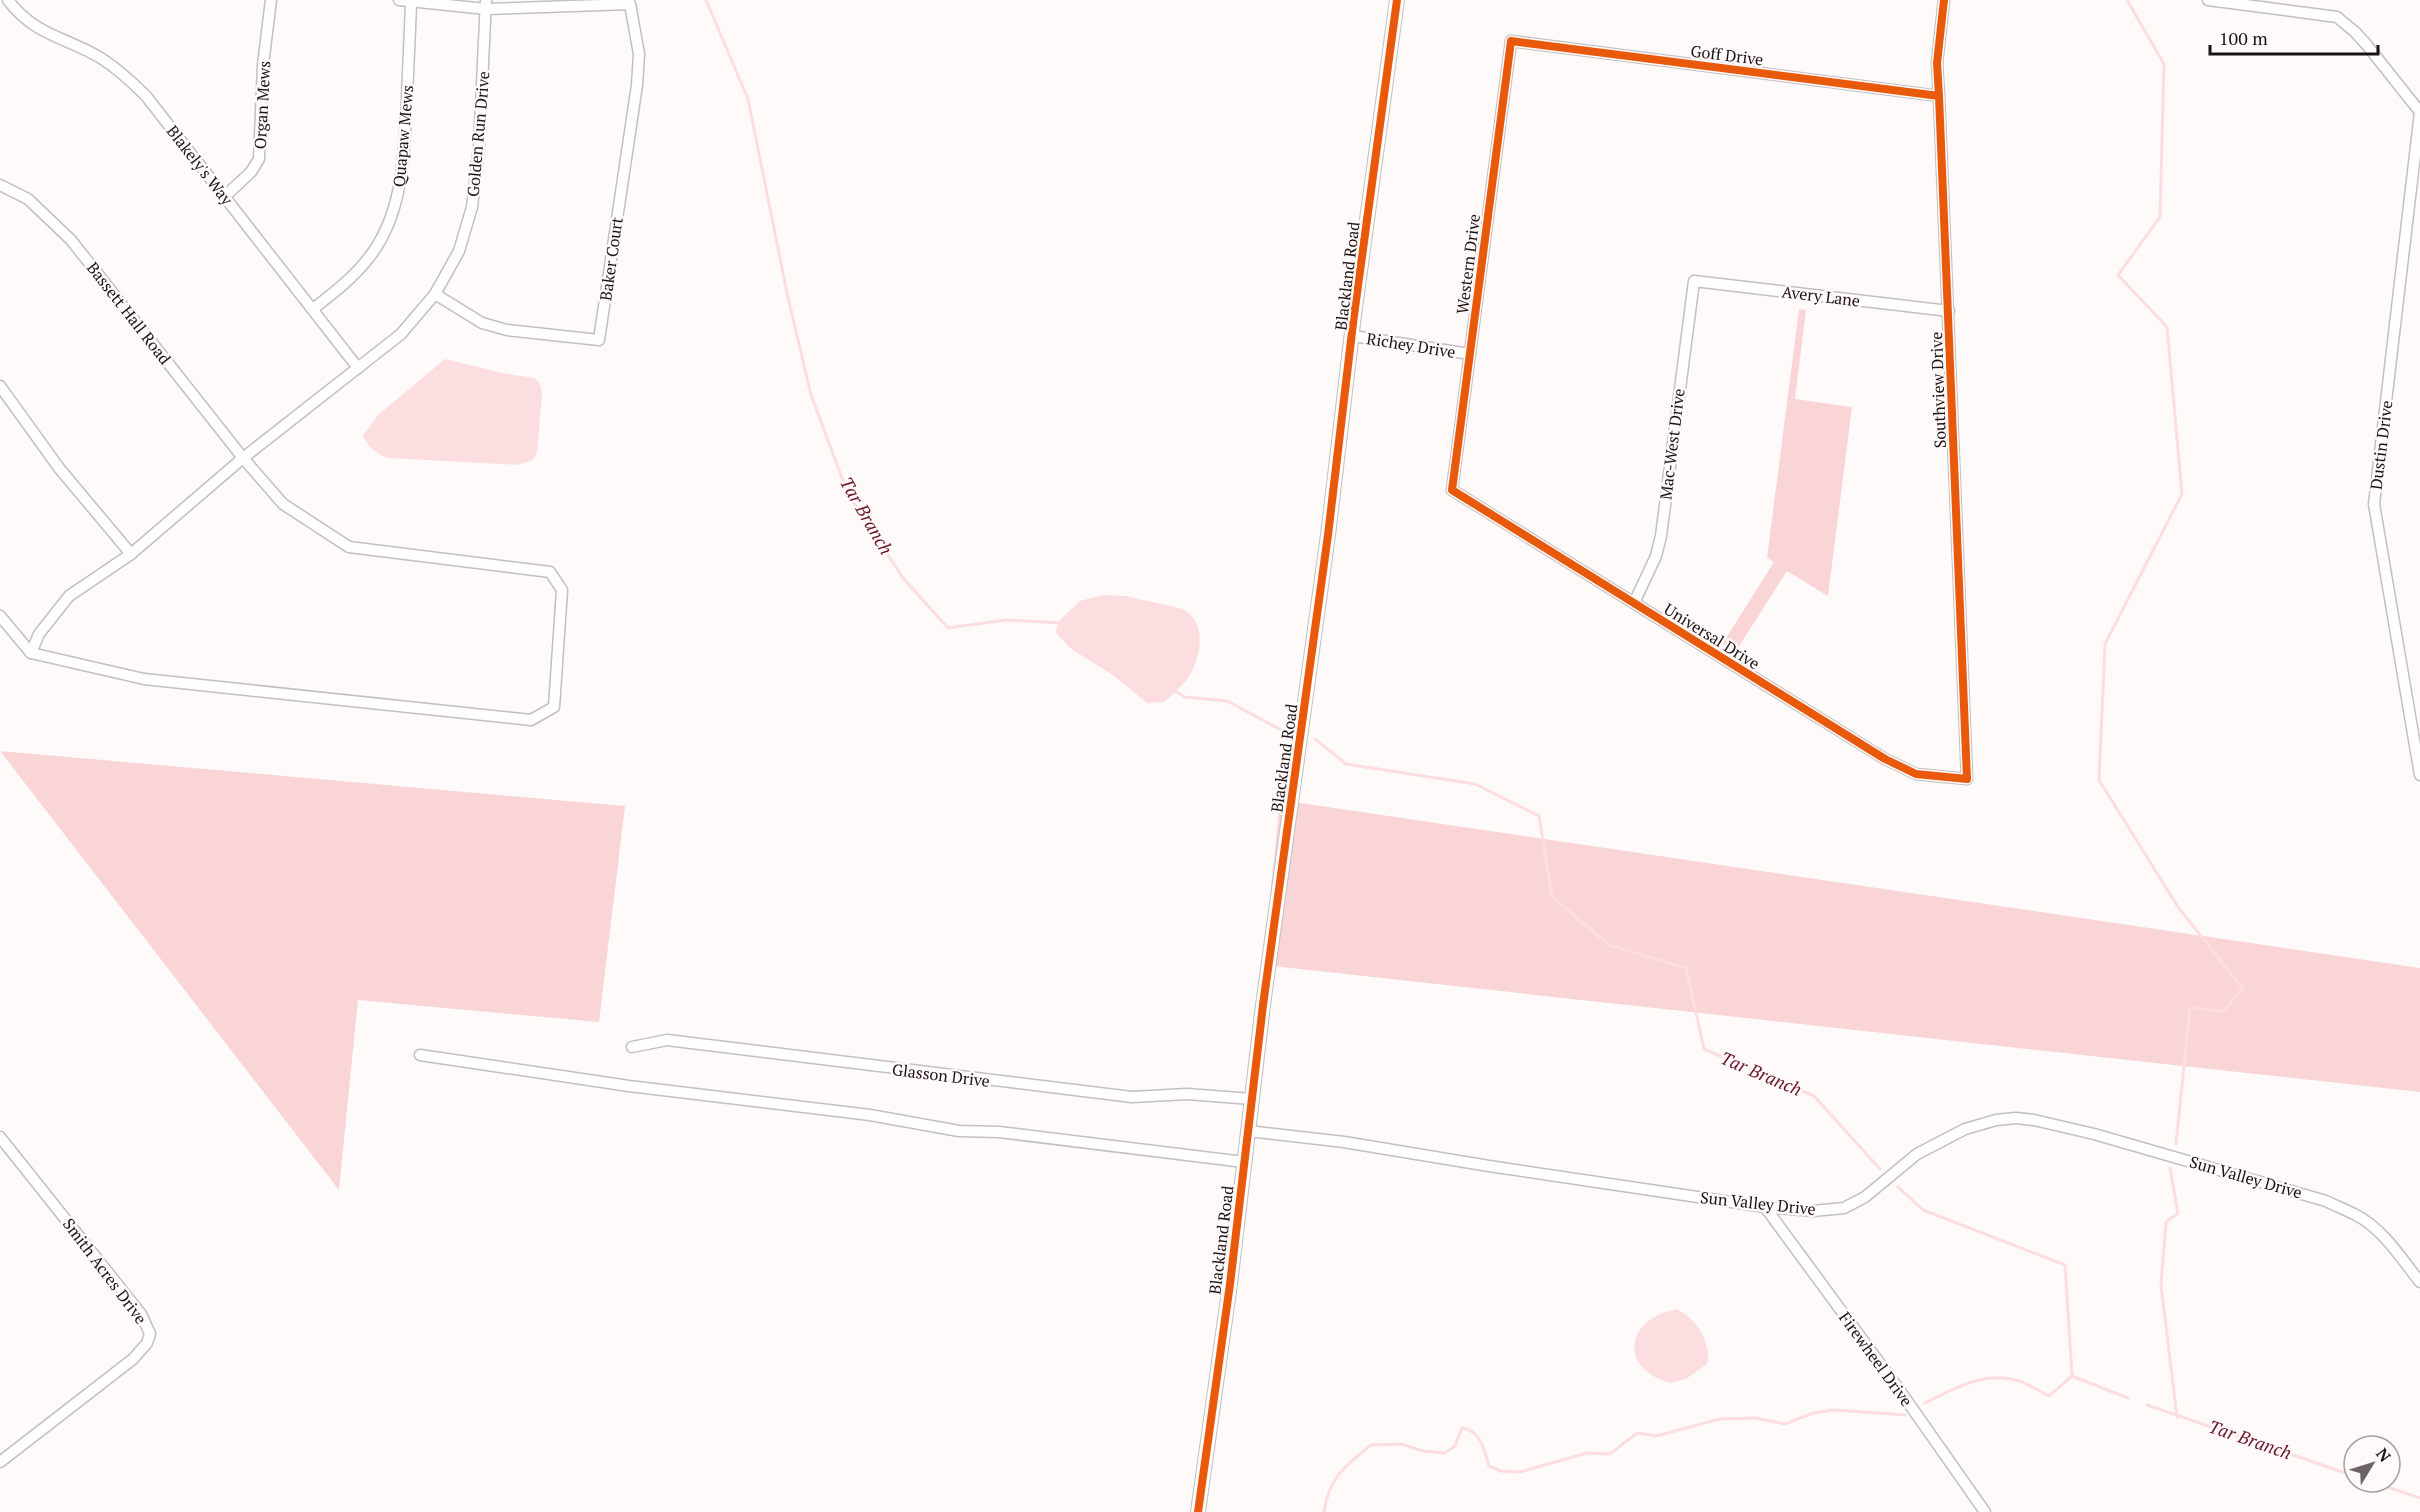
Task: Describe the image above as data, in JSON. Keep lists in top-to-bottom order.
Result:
{
  "streets": {
    "street": [
      "Goff Drive",
      "Organ Mews",
      "Golden Run Drive",
      "Quapaw Mews",
      "Blakely's Way",
      "Baker Court",
      "Western Drive",
      "Blackland Road",
      "Avery Lane",
      "Bassett Hall Road",
      "Richey Drive",
      "Southview Drive",
      "Mac-West Drive",
      "Dustin Drive",
      "Universal Drive",
      "Glasson Drive",
      "Sun Valley Drive",
      "Smith Acres Drive",
      "Firewheel Drive"
    ]
  },
  "crossings": [
    ["Goff Drive", "Western Drive"],
    ["Goff Drive", "Southview Drive"],
    ["Organ Mews", "Blakely's Way"],
    ["Golden Run Drive", "Blakely's Way"],
    ["Golden Run Drive", "Baker Court"],
    ["Golden Run Drive", "Bassett Hall Road"],
    ["Quapaw Mews", "Blakely's Way"],
    ["Western Drive", "Richey Drive"],
    ["Western Drive", "Universal Drive"],
    ["Blackland Road", "Richey Drive"],
    ["Blackland Road", "Glasson Drive"],
    ["Blackland Road", "Sun Valley Drive"],
    ["Avery Lane", "Southview Drive"],
    ["Avery Lane", "Mac-West Drive"],
    ["Southview Drive", "Universal Drive"],
    ["Mac-West Drive", "Universal Drive"],
    ["Sun Valley Drive", "Firewheel Drive"]
  ],
  "water": ["Tar Branch"],
  "scale_bar": "100 m",
  "north": "top right"
}
